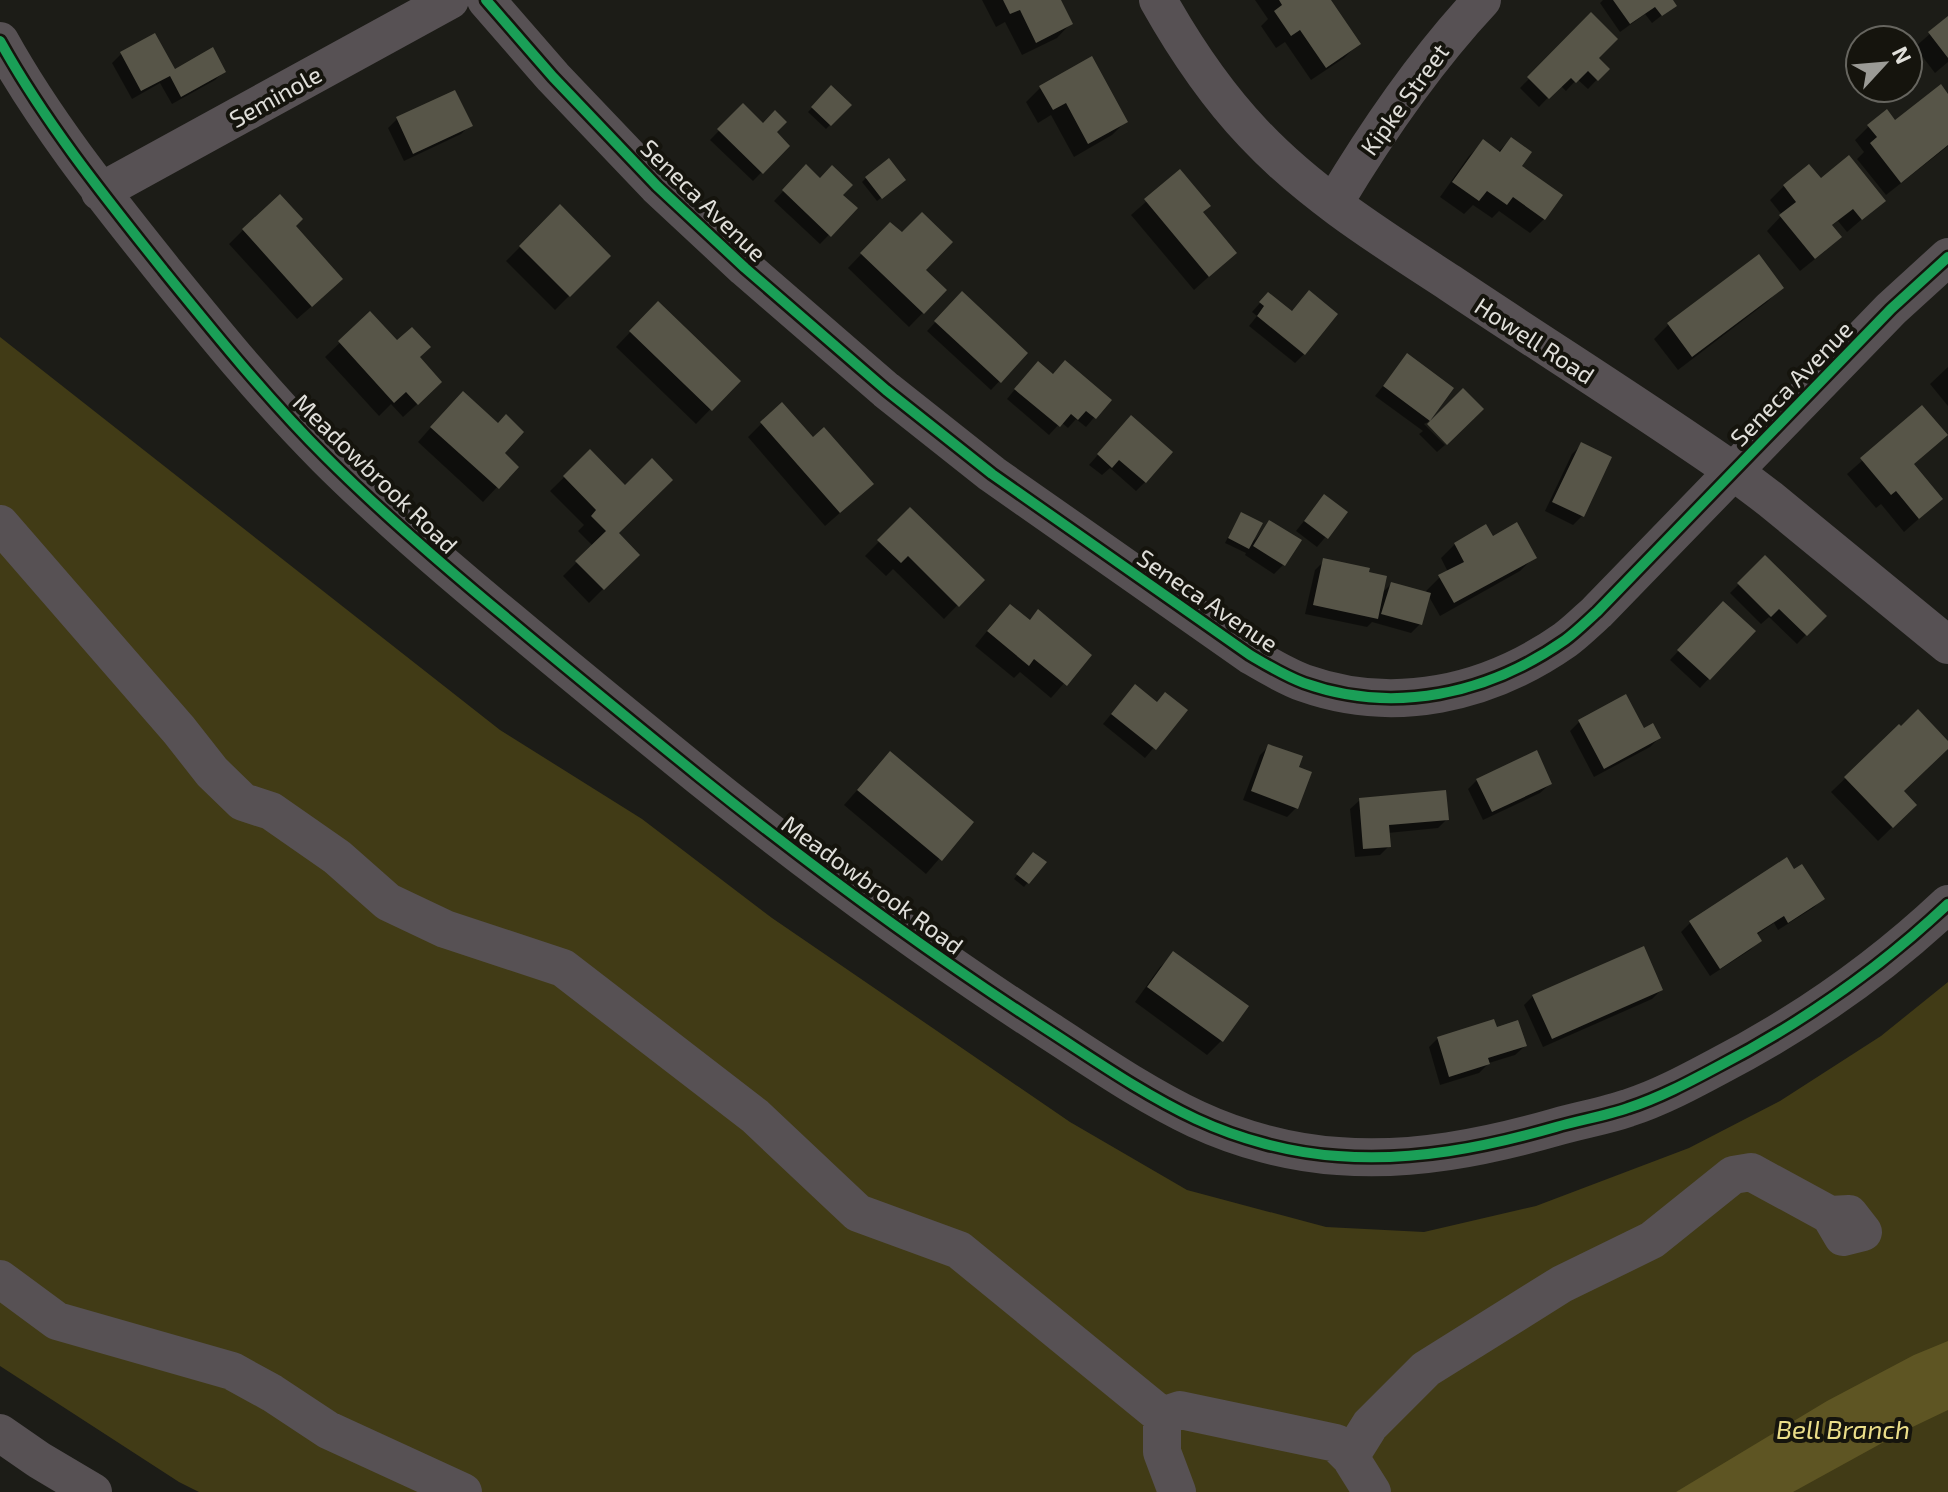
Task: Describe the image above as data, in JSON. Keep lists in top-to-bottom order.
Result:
{
  "streets": {
    "street": [
      "Seminole",
      "Kipke Street",
      "Seneca Avenue",
      "Howell Road",
      "Meadowbrook Road"
    ]
  },
  "crossings": [
    ["Seminole", "Meadowbrook Road"],
    ["Kipke Street", "Howell Road"],
    ["Seneca Avenue", "Howell Road"]
  ],
  "water": ["Bell Branch"],
  "north": "top right"
}
